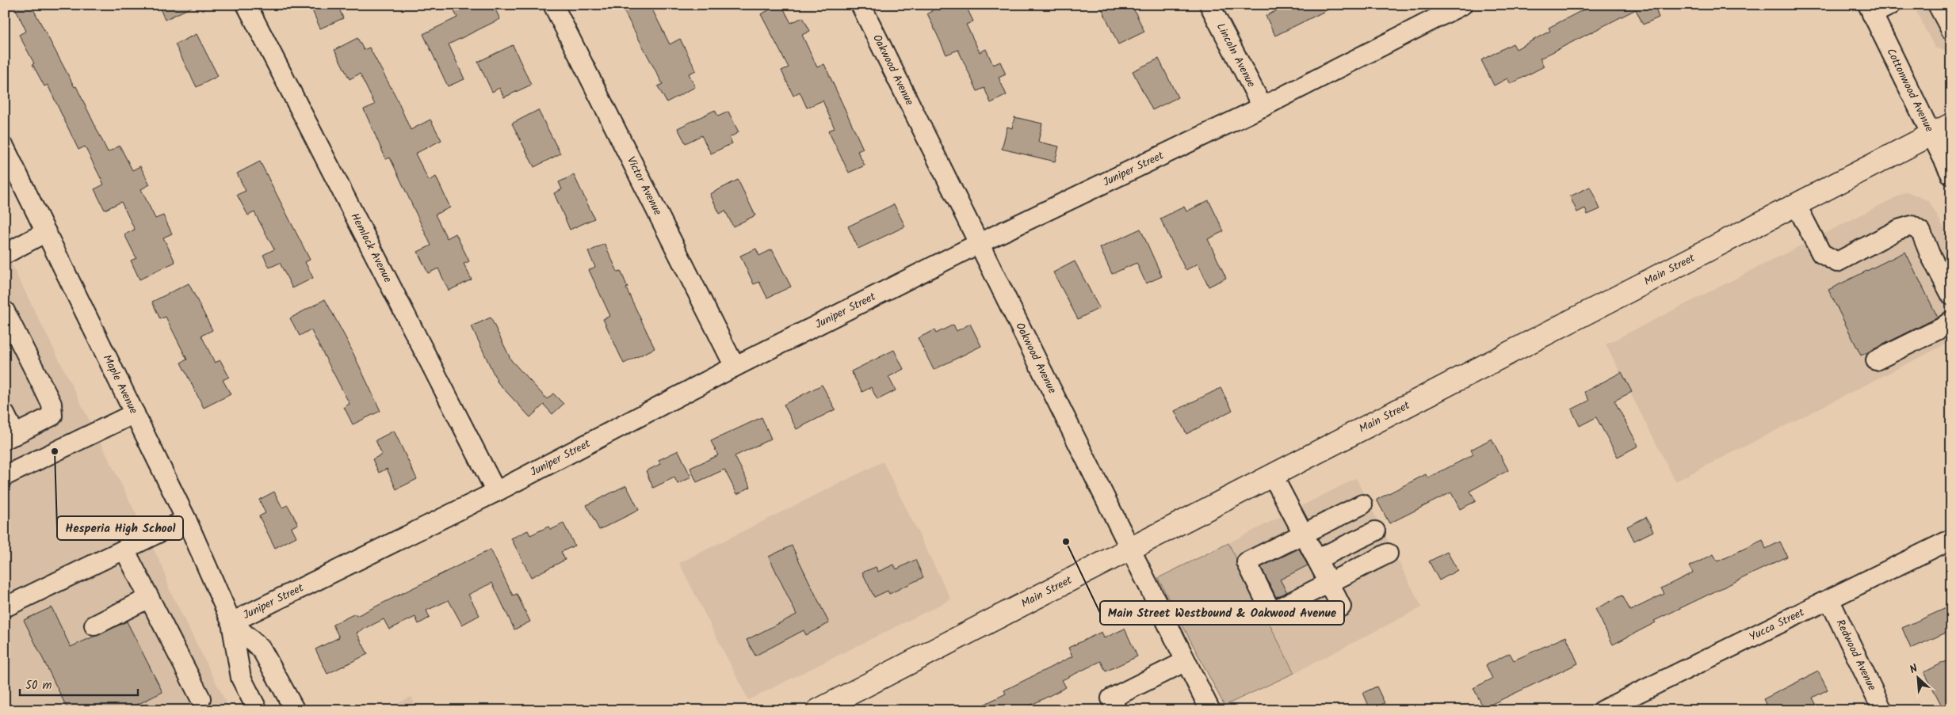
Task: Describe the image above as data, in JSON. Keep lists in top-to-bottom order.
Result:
{
  "streets": {
    "main road": ["Main Street"],
    "street": [
      "Lincoln Avenue",
      "Oakwood Avenue",
      "Cottonwood Avenue",
      "Juniper Street",
      "Victor Avenue",
      "Hemlock Avenue",
      "Maple Avenue",
      "Yucca Street",
      "Redwood Avenue"
    ]
  },
  "crossings": [
    ["Lincoln Avenue", "Juniper Street"],
    ["Oakwood Avenue", "Juniper Street"],
    ["Oakwood Avenue", "Main Street"],
    ["Cottonwood Avenue", "Main Street"],
    ["Juniper Street", "Victor Avenue"],
    ["Juniper Street", "Hemlock Avenue"],
    ["Juniper Street", "Maple Avenue"],
    ["Yucca Street", "Redwood Avenue"]
  ],
  "places": ["Hesperia High School", "Main Street Westbound & Oakwood Avenue"],
  "scale_bar": "50 m",
  "north": "top left"
}
